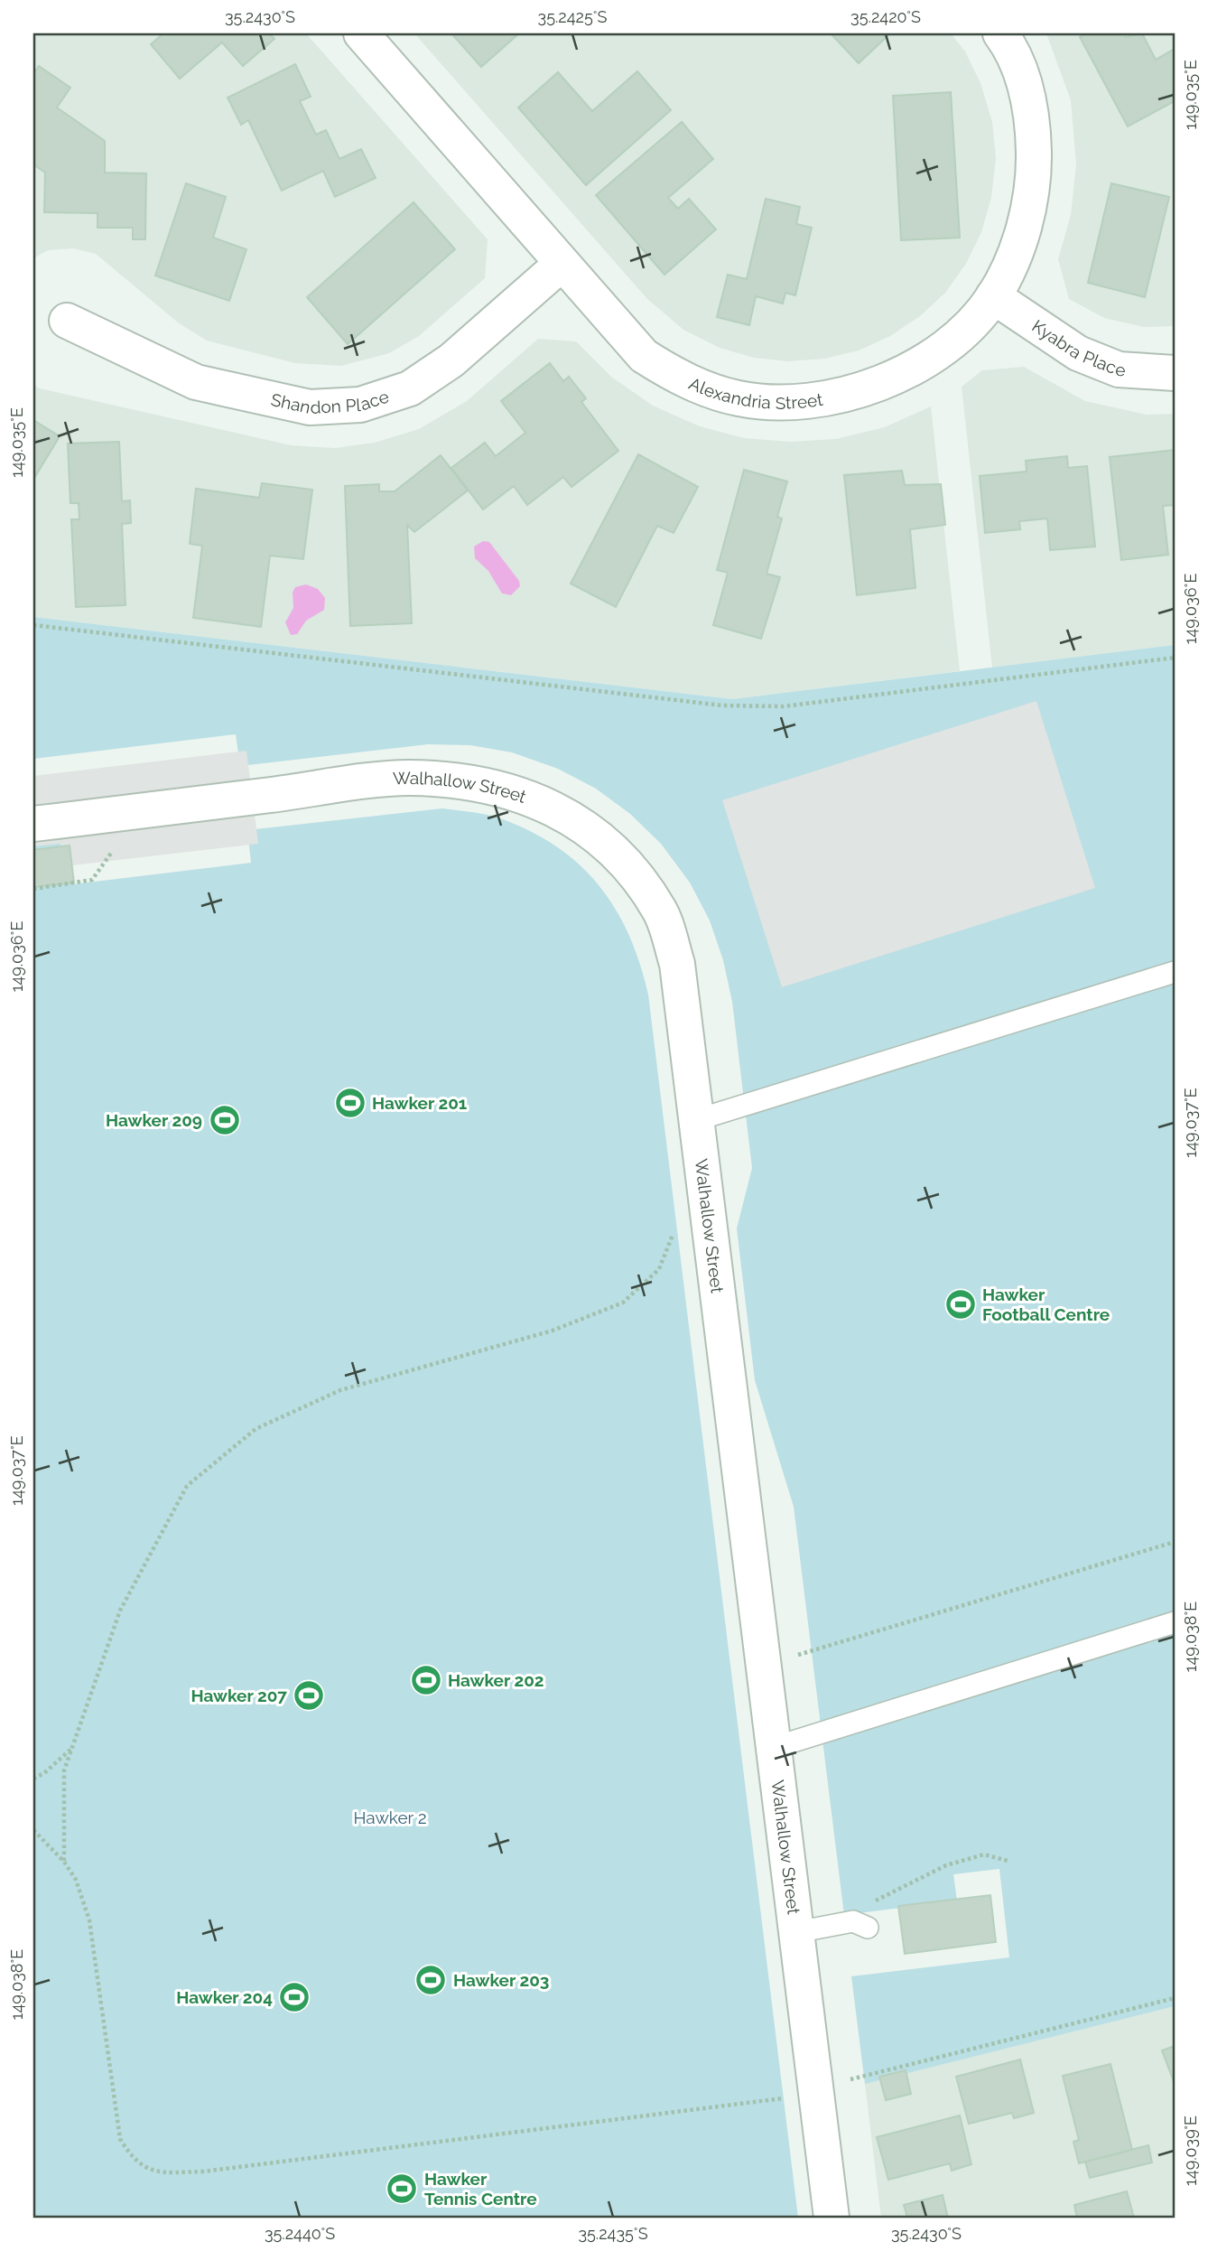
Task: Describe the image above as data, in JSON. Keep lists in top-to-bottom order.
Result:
{
  "streets": {
    "street": [
      "Kyabra Place",
      "Alexandria Street",
      "Shandon Place",
      "Walhallow Street"
    ]
  },
  "crossings": [
    ["Kyabra Place", "Alexandria Street"],
    ["Alexandria Street", "Shandon Place"]
  ],
  "parks": ["Hawker 2"],
  "places": {
    "sports": [
      "Hawker 201",
      "Hawker 209",
      "Hawker Football Centre",
      "Hawker 202",
      "Hawker 207",
      "Hawker 203",
      "Hawker 204",
      "Hawker Tennis Centre"
    ]
  },
  "coordinates": [
    "35.2430°S",
    "35.2425°S",
    "35.2420°S",
    "149.035°E",
    "149.036°E",
    "149.037°E",
    "149.038°E",
    "149.039°E",
    "35.2440°S",
    "35.2435°S"
  ]
}
